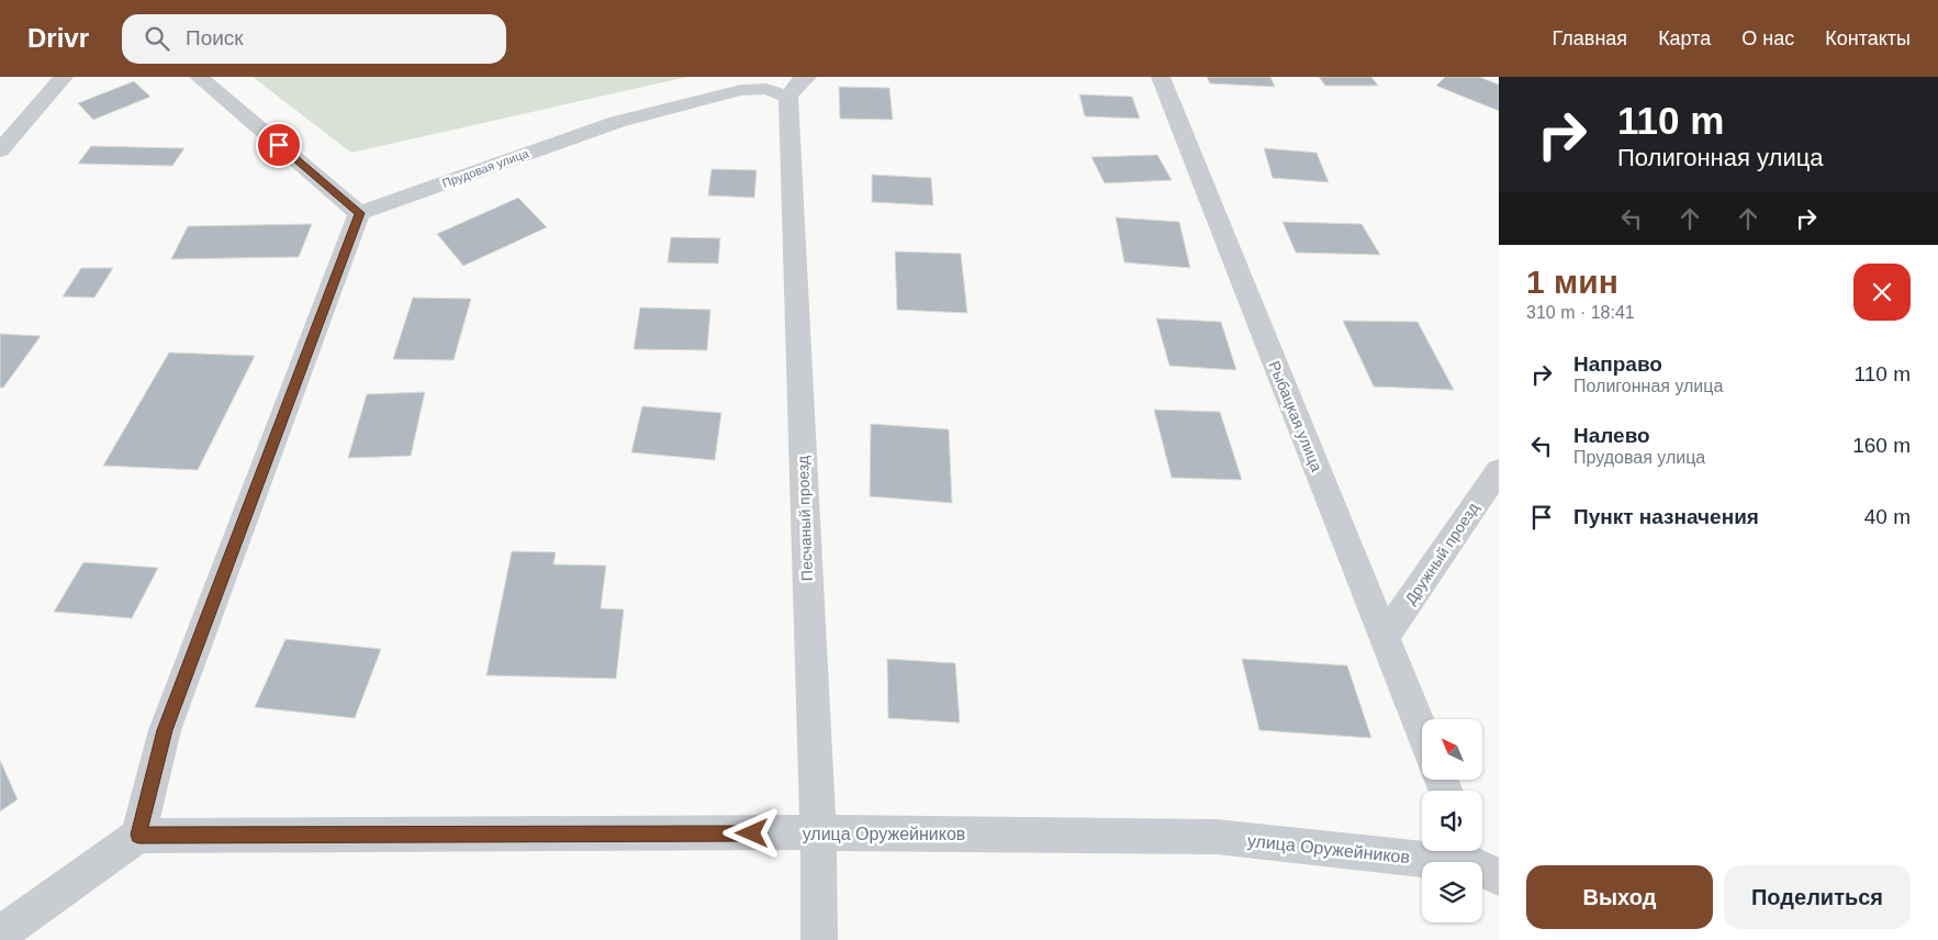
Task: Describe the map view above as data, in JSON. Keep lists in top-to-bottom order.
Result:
{
  "streets": {
    "street": [
      "Прудовая улица",
      "Рыбацкая улица",
      "Песчаный проезд",
      "Дружный проезд",
      "улица Оружейников"
    ]
  },
  "crossings": [
    ["Прудовая улица", "Песчаный проезд"],
    ["Рыбацкая улица", "Дружный проезд"],
    ["Песчаный проезд", "улица Оружейников"]
  ],
  "north": "top left",
  "page": {
    "header": "Drivr",
    "search": "Поиск",
    "nav": [
      "Главная",
      "Карта",
      "О нас",
      "Контакты"
    ],
    "turn": ["110 m", "Полигонная улица"],
    "heading": ["1 мин", "310 m · 18:41"],
    "list": [
      {
        "name": "Направо",
        "note": "Полигонная улица",
        "value": "110 m"
      },
      {
        "name": "Налево",
        "note": "Прудовая улица",
        "value": "160 m"
      },
      {
        "name": "Пункт назначения",
        "value": "40 m"
      }
    ],
    "buttons": ["Выход", "Поделиться"]
  }
}
